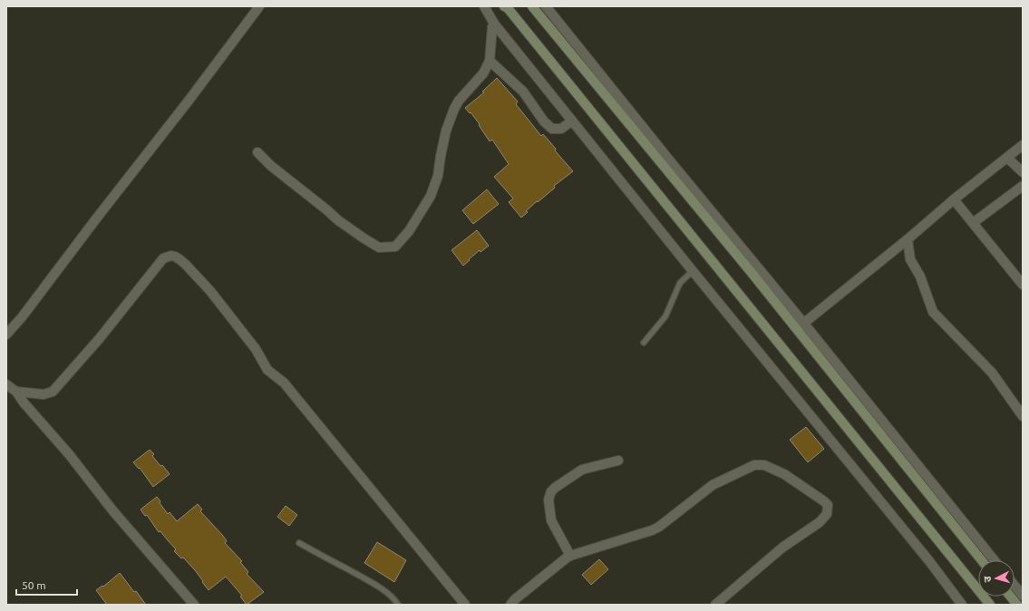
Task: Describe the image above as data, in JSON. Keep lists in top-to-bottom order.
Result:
{
  "scale_bar": "50 m",
  "north": "left"
}
